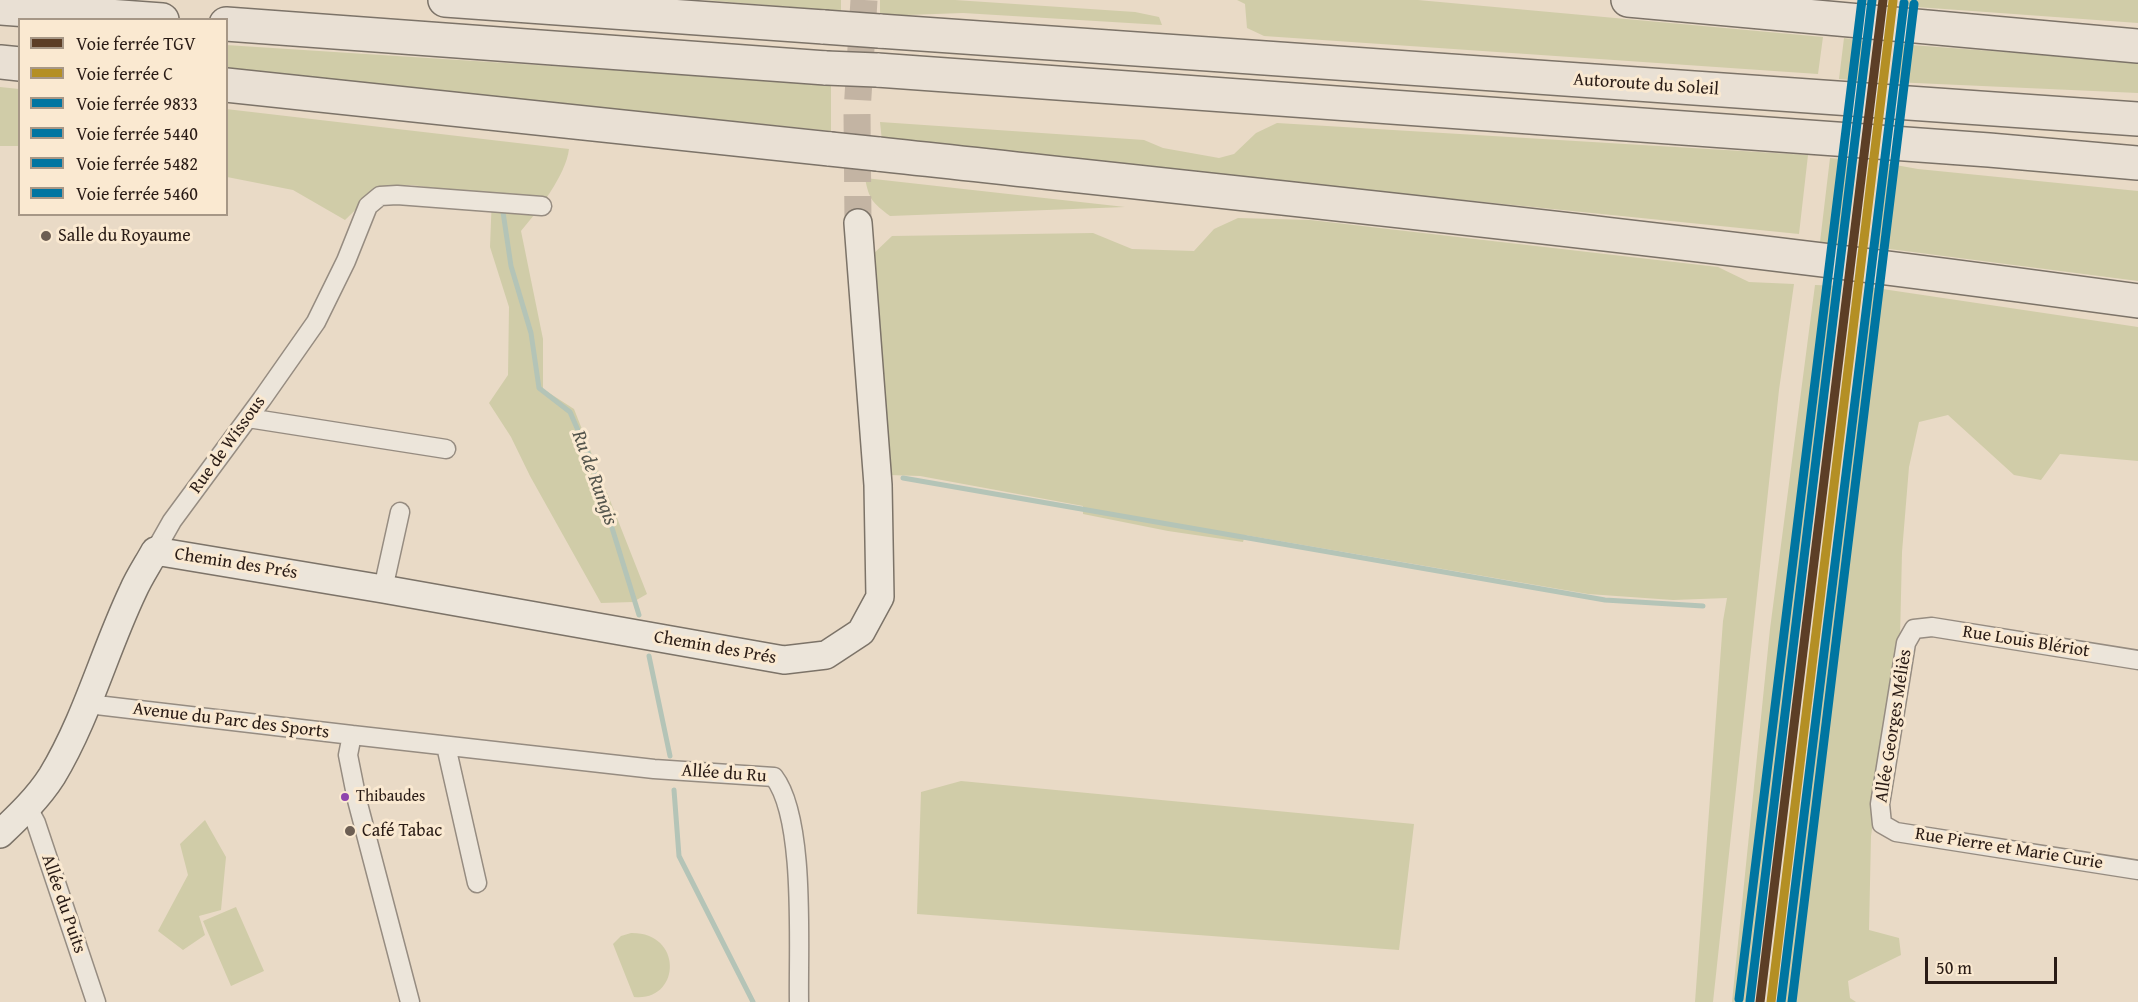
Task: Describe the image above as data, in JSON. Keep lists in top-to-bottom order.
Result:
{
  "streets": {
    "highway": ["Autoroute du Soleil"],
    "street": [
      "Rue de Wissous",
      "Chemin des Prés",
      "Rue Louis Blériot",
      "Avenue du Parc des Sports",
      "Allée Georges Méliès",
      "Allée du Ru",
      "Rue Pierre et Marie Curie",
      "Allée du Puits"
    ]
  },
  "crossings": [
    ["Rue de Wissous", "Chemin des Prés"],
    ["Rue de Wissous", "Avenue du Parc des Sports"],
    ["Rue de Wissous", "Allée du Puits"],
    ["Rue Louis Blériot", "Allée Georges Méliès"],
    ["Avenue du Parc des Sports", "Allée du Ru"],
    ["Allée Georges Méliès", "Rue Pierre et Marie Curie"]
  ],
  "water": ["Ru de Rungis"],
  "places": ["Salle du Royaume", "Thibaudes", "Café Tabac"],
  "lines": [
    "rail line TGV",
    "rail line 9833",
    "rail line 5482",
    "rail line C",
    "rail line 5440",
    "rail line 5460"
  ],
  "legend": [
    "Voie ferrée TGV",
    "Voie ferrée C",
    "Voie ferrée 9833",
    "Voie ferrée 5440",
    "Voie ferrée 5482",
    "Voie ferrée 5460"
  ],
  "scale_bar": "50 m"
}
